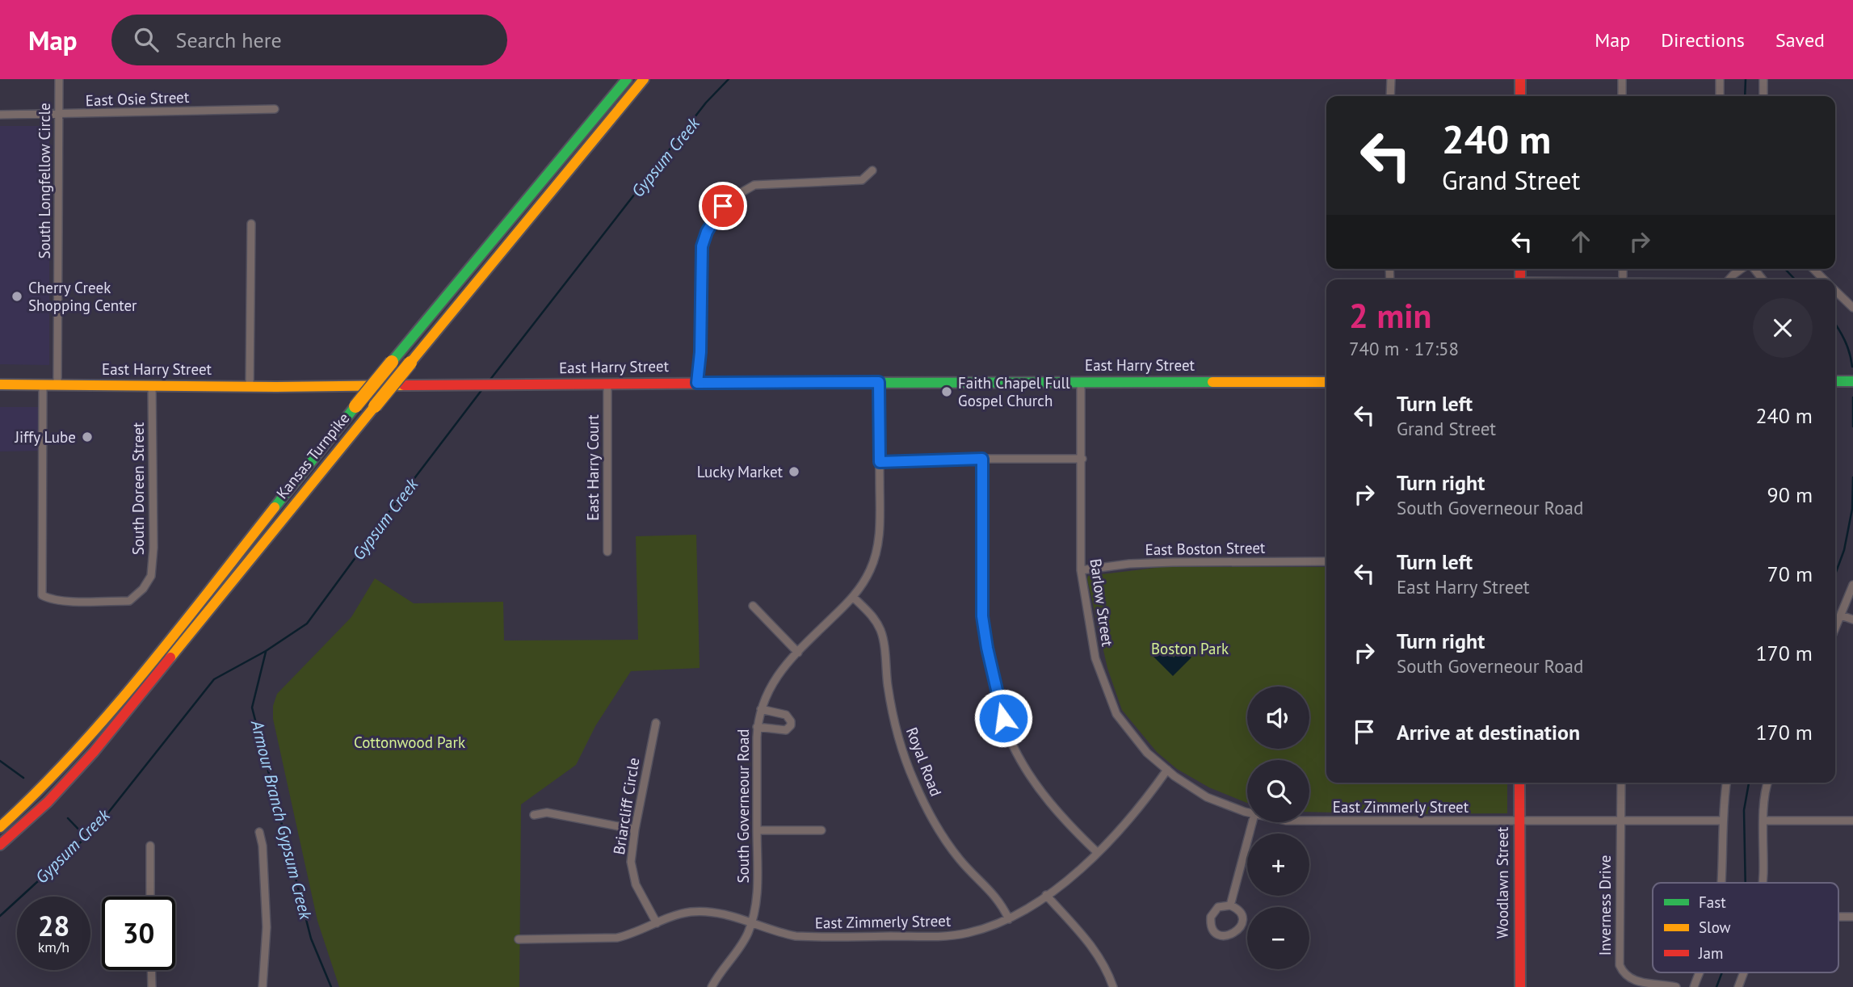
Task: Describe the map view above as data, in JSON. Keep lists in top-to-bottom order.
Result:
{
  "streets": {
    "main road": ["East Harry Street", "Kansas Turnpike", "Woodlawn Street"],
    "street": [
      "East Osie Street",
      "South Longfellow Circle",
      "East Harry Court",
      "South Doreen Street",
      "East Boston Street",
      "Barlow Street",
      "Royal Road",
      "Briarcliff Circle",
      "South Governeour Road",
      "East Zimmerly Street",
      "Inverness Drive"
    ]
  },
  "crossings": [
    ["East Osie Street", "South Longfellow Circle"],
    ["South Longfellow Circle", "East Harry Street"],
    ["East Harry Street", "East Harry Court"],
    ["East Harry Street", "South Doreen Street"],
    ["East Harry Street", "Barlow Street"],
    ["East Harry Street", "South Governeour Road"],
    ["East Boston Street", "Barlow Street"],
    ["Barlow Street", "East Zimmerly Street"],
    ["Royal Road", "South Governeour Road"],
    ["Royal Road", "East Zimmerly Street"],
    ["Briarcliff Circle", "East Zimmerly Street"],
    ["South Governeour Road", "East Zimmerly Street"],
    ["East Zimmerly Street", "Woodlawn Street"],
    ["East Zimmerly Street", "Inverness Drive"]
  ],
  "water": ["Gypsum Creek", "Armour Branch Gypsum Creek"],
  "parks": ["Boston Park", "Cottonwood Park"],
  "places": [
    "Cherry Creek Shopping Center",
    "Faith Chapel Full Gospel Church",
    "Jiffy Lube",
    "Lucky Market"
  ],
  "legend": ["Fast", "Slow", "Jam"],
  "page": {
    "header": "Map",
    "search": "Search here",
    "nav": ["Map", "Directions", "Saved"],
    "turn": ["240 m", "Grand Street"],
    "heading": ["2 min", "740 m · 17:58"],
    "list": [
      {
        "name": "Turn left",
        "note": "Grand Street",
        "value": "240 m"
      },
      {
        "name": "Turn right",
        "note": "South Governeour Road",
        "value": "90 m"
      },
      {
        "name": "Turn left",
        "note": "East Harry Street",
        "value": "70 m"
      },
      {
        "name": "Turn right",
        "note": "South Governeour Road",
        "value": "170 m"
      },
      {
        "name": "Arrive at destination",
        "value": "170 m"
      }
    ],
    "map_buttons": ["+", "−"],
    "speed": "28 km/h",
    "limit": "30"
  }
}
